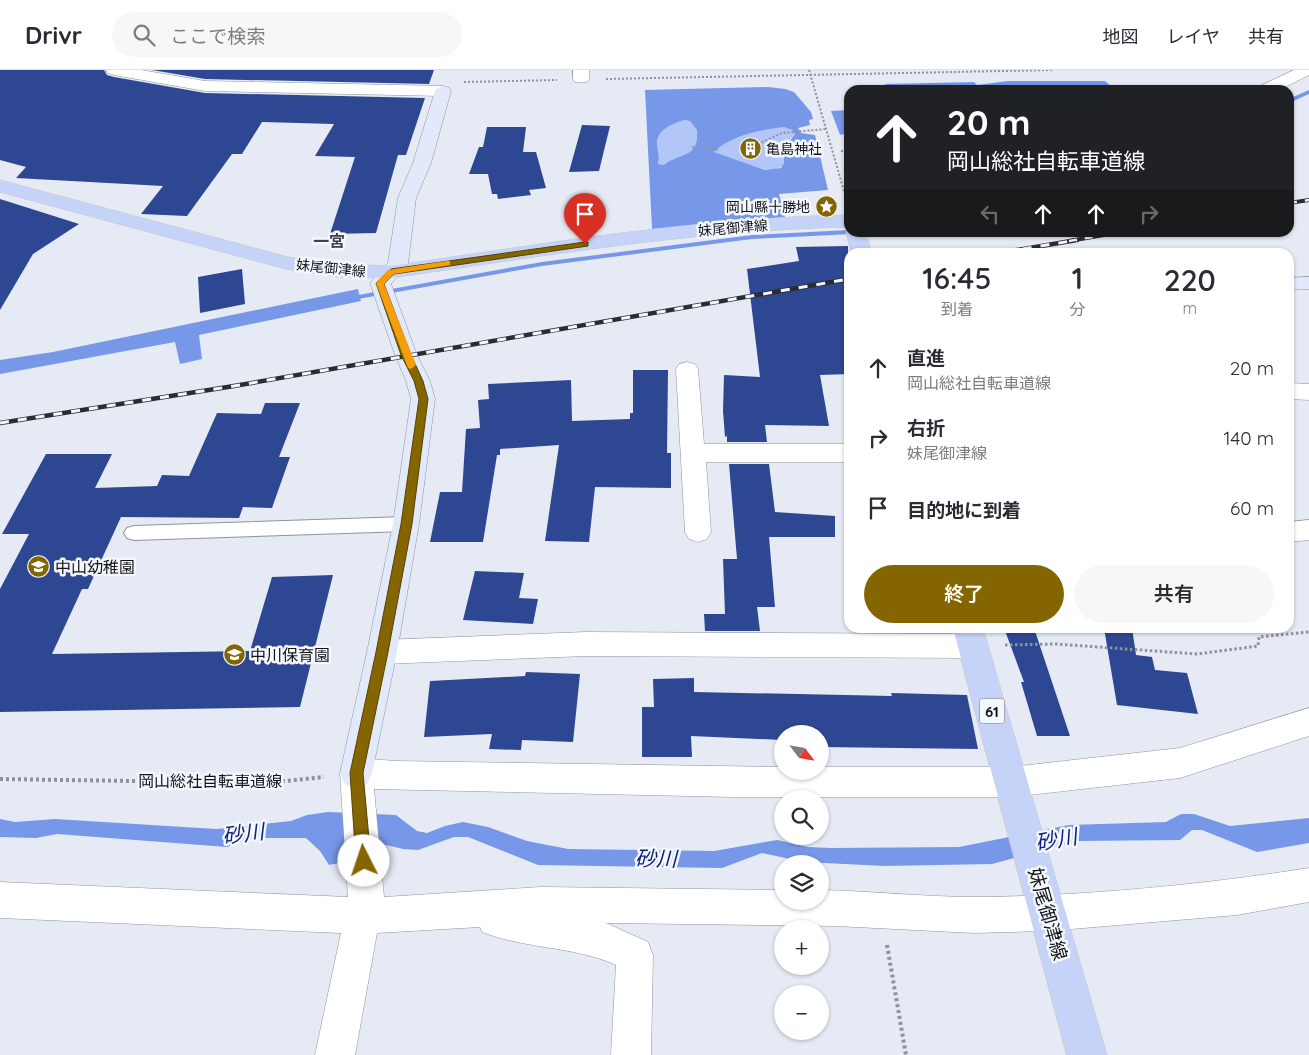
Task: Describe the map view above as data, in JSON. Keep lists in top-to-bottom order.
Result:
{
  "streets": {
    "main road": ["妹尾御津線", "61"],
    "path": ["岡山総社自転車道線"]
  },
  "districts": ["一宮"],
  "water": ["砂川"],
  "places": {
    "building": ["亀島神社"],
    "place": ["岡山縣十勝地"],
    "school or university": ["中山幼稚園", "中川保育園"]
  },
  "north": "bottom right",
  "page": {
    "header": "Drivr",
    "search": "ここで検索",
    "nav": ["地図", "レイヤ", "共有"],
    "turn": ["20 m", "岡山総社自転車道線"],
    "eta": [
      "16:45",
      "到着",
      "1",
      "分",
      "220",
      "m"
    ],
    "list": [
      {
        "name": "直進",
        "note": "岡山総社自転車道線",
        "value": "20 m"
      },
      {
        "name": "右折",
        "note": "妹尾御津線",
        "value": "140 m"
      },
      {
        "name": "目的地に到着",
        "value": "60 m"
      }
    ],
    "buttons": ["終了", "共有"],
    "map_buttons": ["+", "−"]
  }
}
